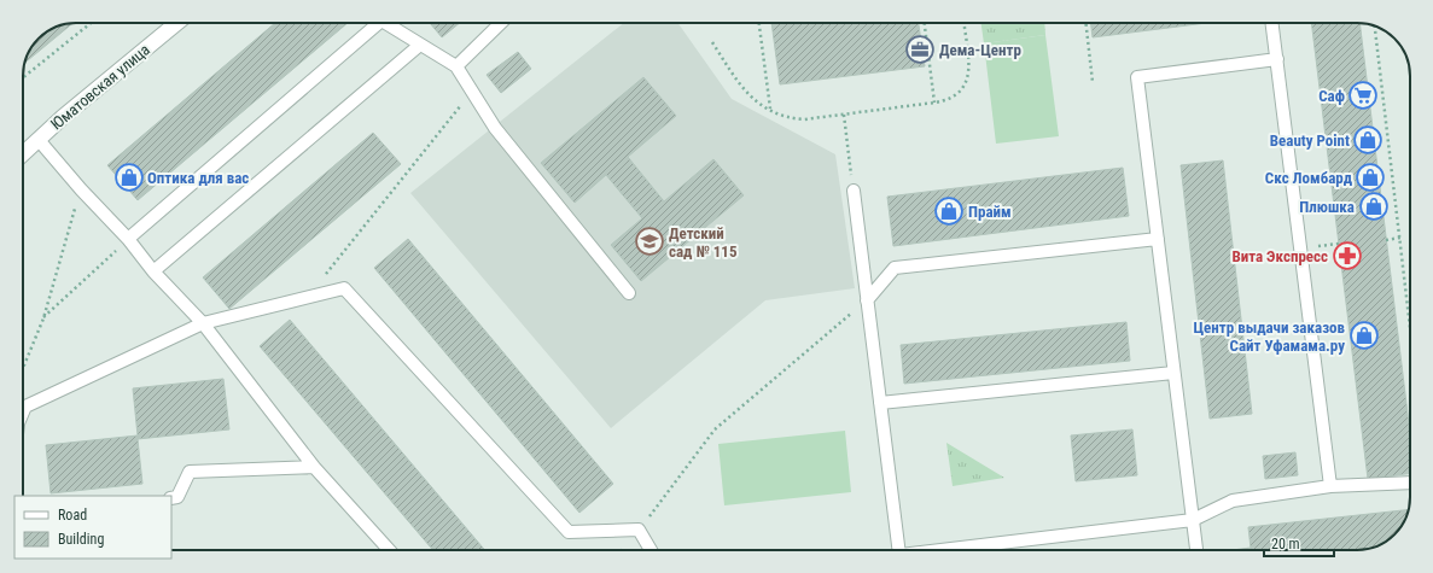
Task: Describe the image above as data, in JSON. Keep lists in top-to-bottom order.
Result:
{
  "streets": {
    "street": ["Юматовская улица"]
  },
  "places": {
    "office": ["Дема-Центр"],
    "supermarket": ["Саф"],
    "shop": [
      "Beauty Point",
      "Оптика для вас",
      "Скс Ломбард",
      "Плюшка",
      "Прайм",
      "Центр выдачи заказов Сайт Уфамама.ру"
    ],
    "school or university": ["Детский сад № 115"],
    "pharmacy": ["Вита Экспресс"]
  },
  "legend": ["Road", "Building"],
  "scale_bar": "20 m"
}
